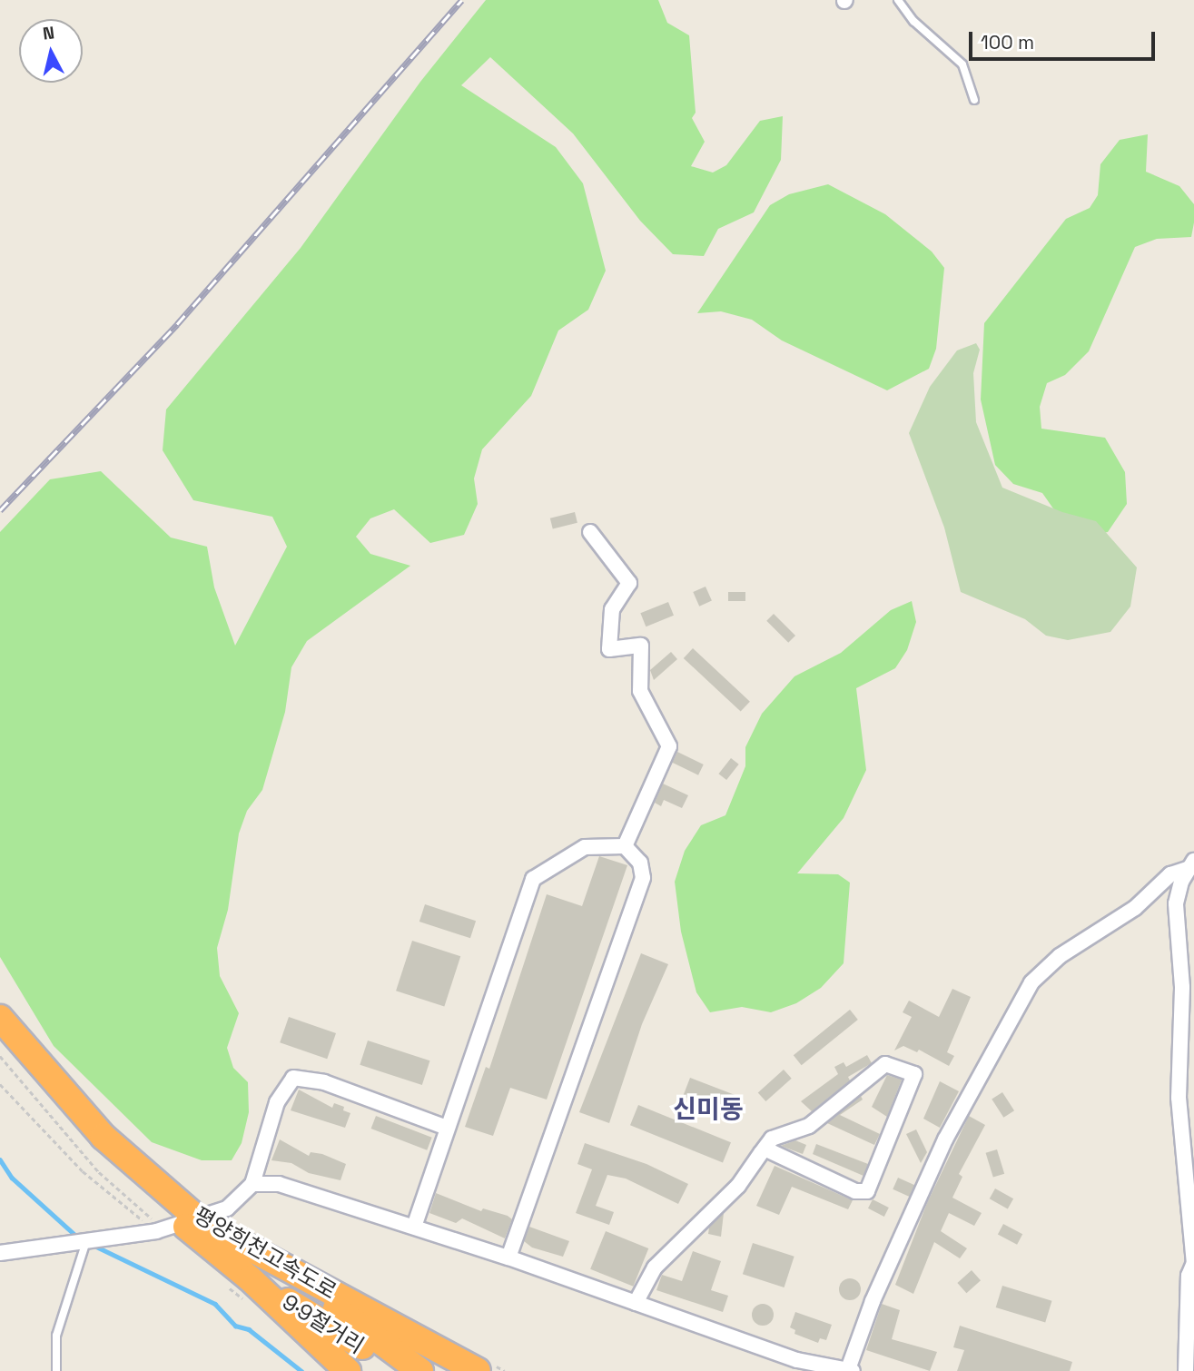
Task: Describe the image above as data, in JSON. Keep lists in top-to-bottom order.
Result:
{
  "streets": {
    "highway": ["평양희천고속도로", "9·9절거리"]
  },
  "crossings": [
    ["평양희천고속도로", "9·9절거리"]
  ],
  "districts": ["신미동"],
  "scale_bar": "100 m",
  "north": "top"
}
